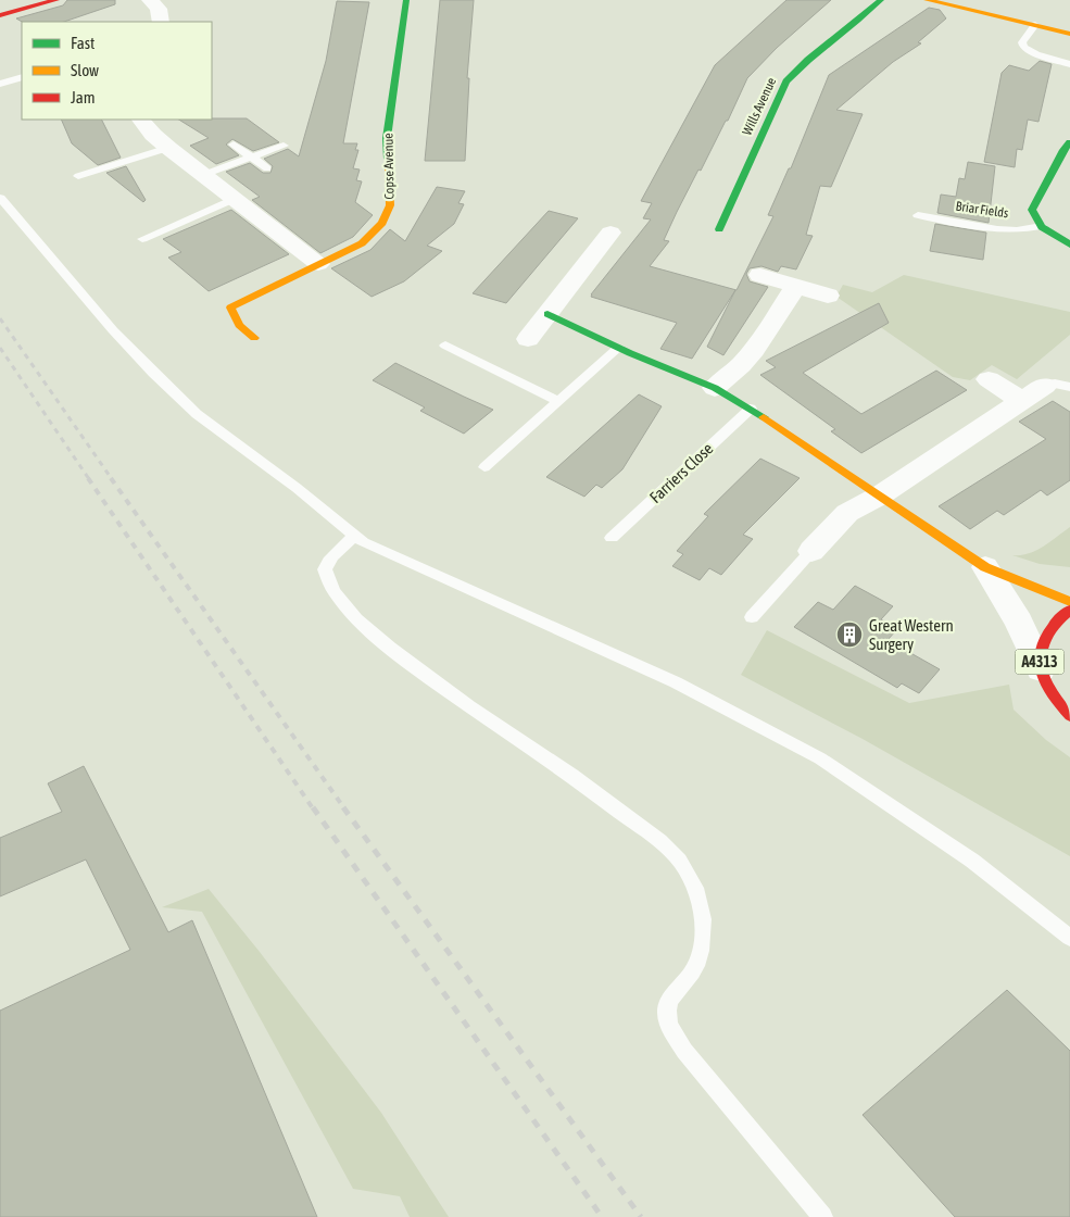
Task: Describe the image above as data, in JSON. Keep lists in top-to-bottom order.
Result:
{
  "streets": {
    "street": [
      "Wills Avenue",
      "Copse Avenue",
      "Briar Fields",
      "A4313"
    ],
    "lane": ["Farriers Close"]
  },
  "places": {
    "building": ["Great Western Surgery"]
  },
  "legend": ["Fast", "Slow", "Jam"]
}
